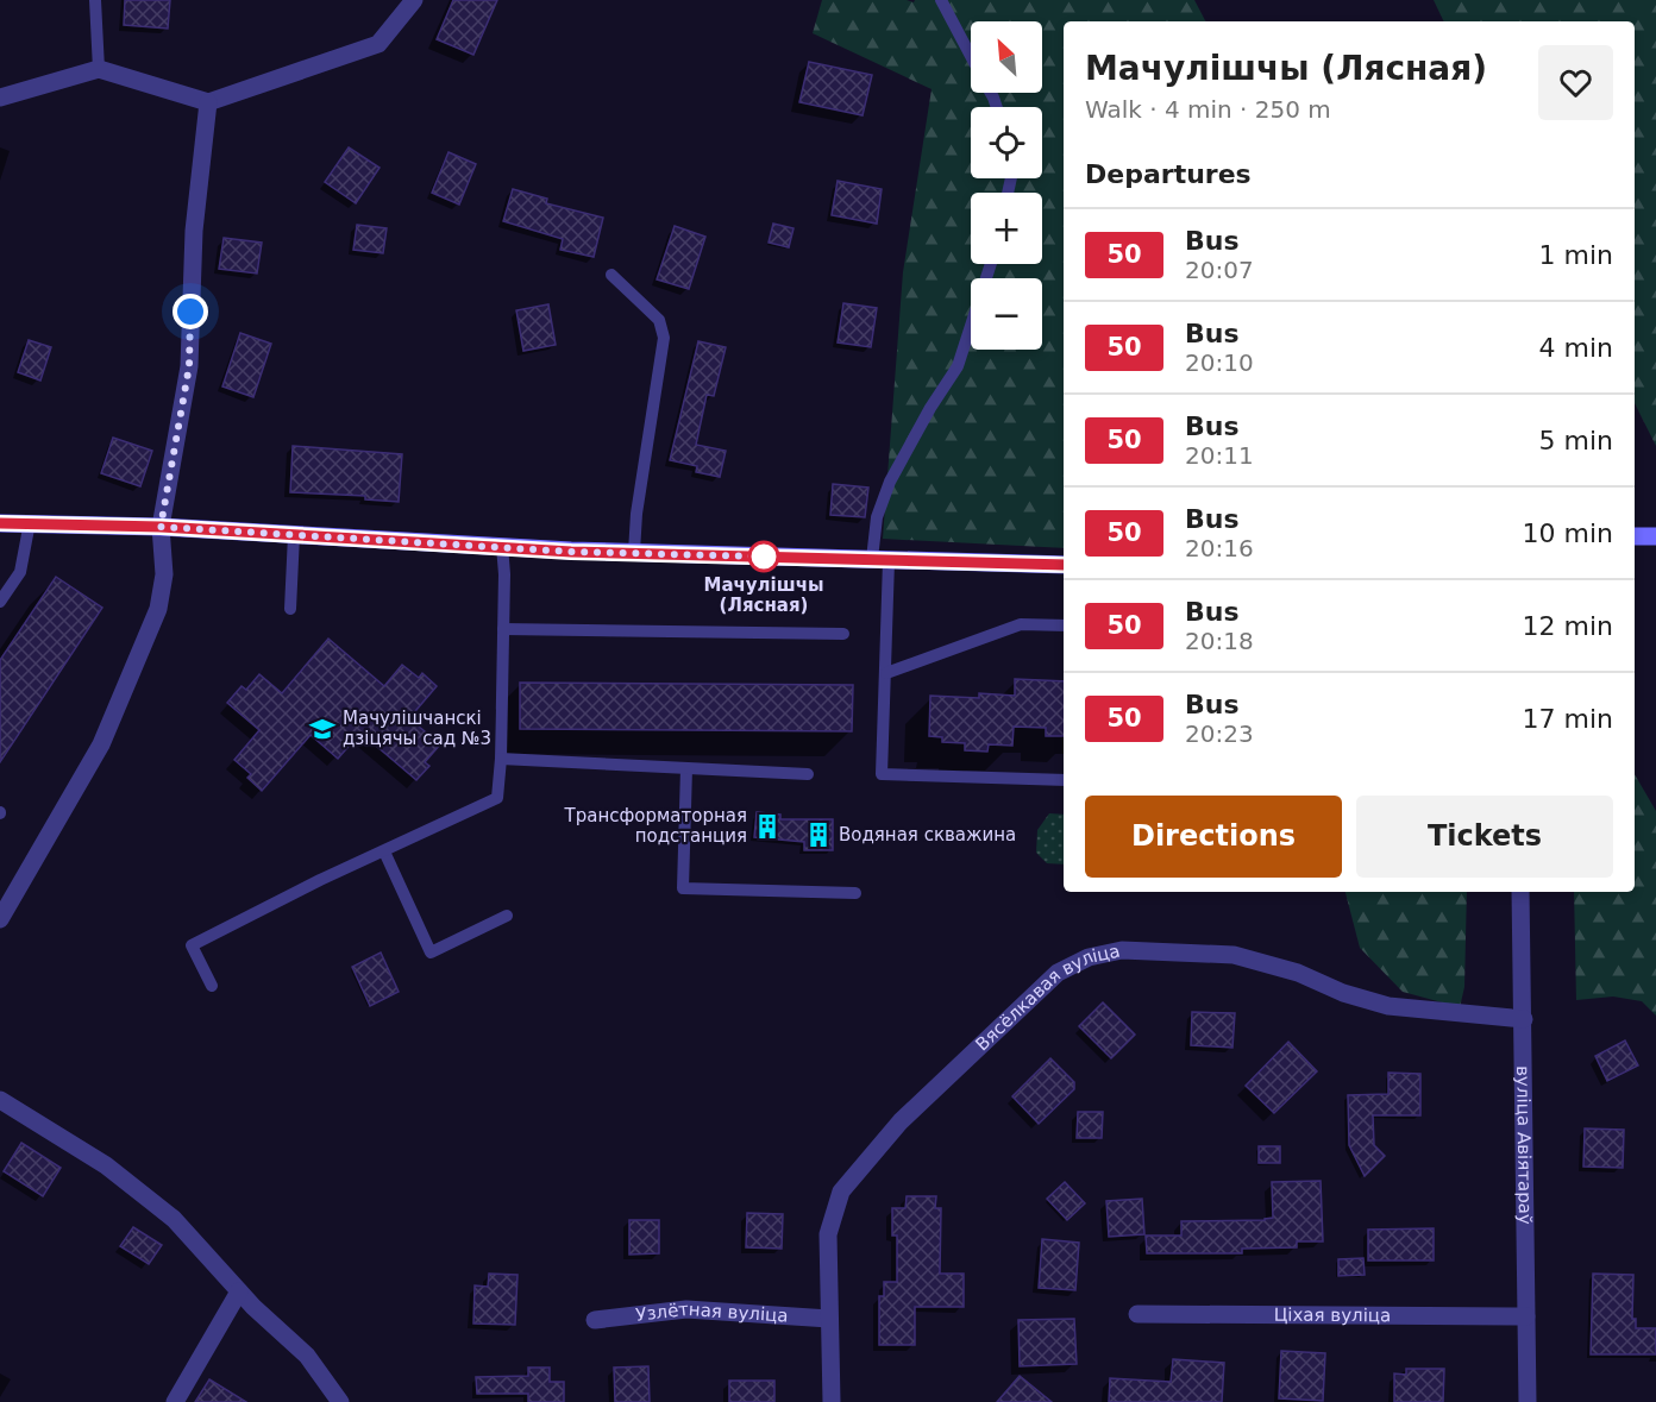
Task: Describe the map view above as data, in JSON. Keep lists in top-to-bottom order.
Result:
{
  "streets": {
    "street": [
      "Вясёлкавая вуліца",
      "вуліца Авіятараў",
      "Ціхая вуліца",
      "Узлётная вуліца"
    ]
  },
  "crossings": [
    ["Вясёлкавая вуліца", "вуліца Авіятараў"],
    ["Вясёлкавая вуліца", "Узлётная вуліца"],
    ["вуліца Авіятараў", "Ціхая вуліца"]
  ],
  "places": {
    "other": ["Мачулішчы (Лясная)"],
    "school or university": ["Мачулішчанскі дзіцячы сад №3"],
    "building": ["Трансформаторная подстанция", "Водяная скважина"]
  },
  "lines": ["bus line 50"],
  "north": "top left",
  "page": {
    "map_buttons": ["+", "−"],
    "heading": [
      ["Мачулішчы (Лясная)", "Walk · 4 min · 250 m"],
      "Departures"
    ],
    "list": [
      {
        "mark": "50",
        "name": "Bus",
        "note": "20:07",
        "value": "1 min"
      },
      {
        "mark": "50",
        "name": "Bus",
        "note": "20:10",
        "value": "4 min"
      },
      {
        "mark": "50",
        "name": "Bus",
        "note": "20:11",
        "value": "5 min"
      },
      {
        "mark": "50",
        "name": "Bus",
        "note": "20:16",
        "value": "10 min"
      },
      {
        "mark": "50",
        "name": "Bus",
        "note": "20:18",
        "value": "12 min"
      },
      {
        "mark": "50",
        "name": "Bus",
        "note": "20:23",
        "value": "17 min"
      }
    ],
    "buttons": ["Directions", "Tickets"]
  }
}
